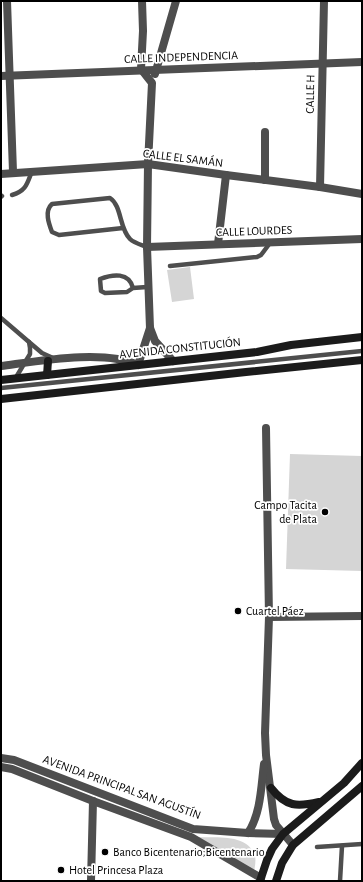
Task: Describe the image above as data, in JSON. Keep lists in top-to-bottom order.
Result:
{
  "streets": {
    "street": [
      "CALLE INDEPENDENCIA",
      "CALLE H",
      "CALLE EL SAMÁN",
      "CALLE LOURDES",
      "AVENIDA CONSTITUCIÓN",
      "AVENIDA PRINCIPAL SAN AGUSTÍN"
    ]
  },
  "crossings": [
    ["CALLE INDEPENDENCIA", "CALLE H"],
    ["CALLE H", "CALLE EL SAMÁN"]
  ],
  "places": [
    "Campo Tacita de Plata",
    "Cuartel Páez",
    "Banco Bicentenario;Bicentenario",
    "Hotel Princesa Plaza"
  ]
}
